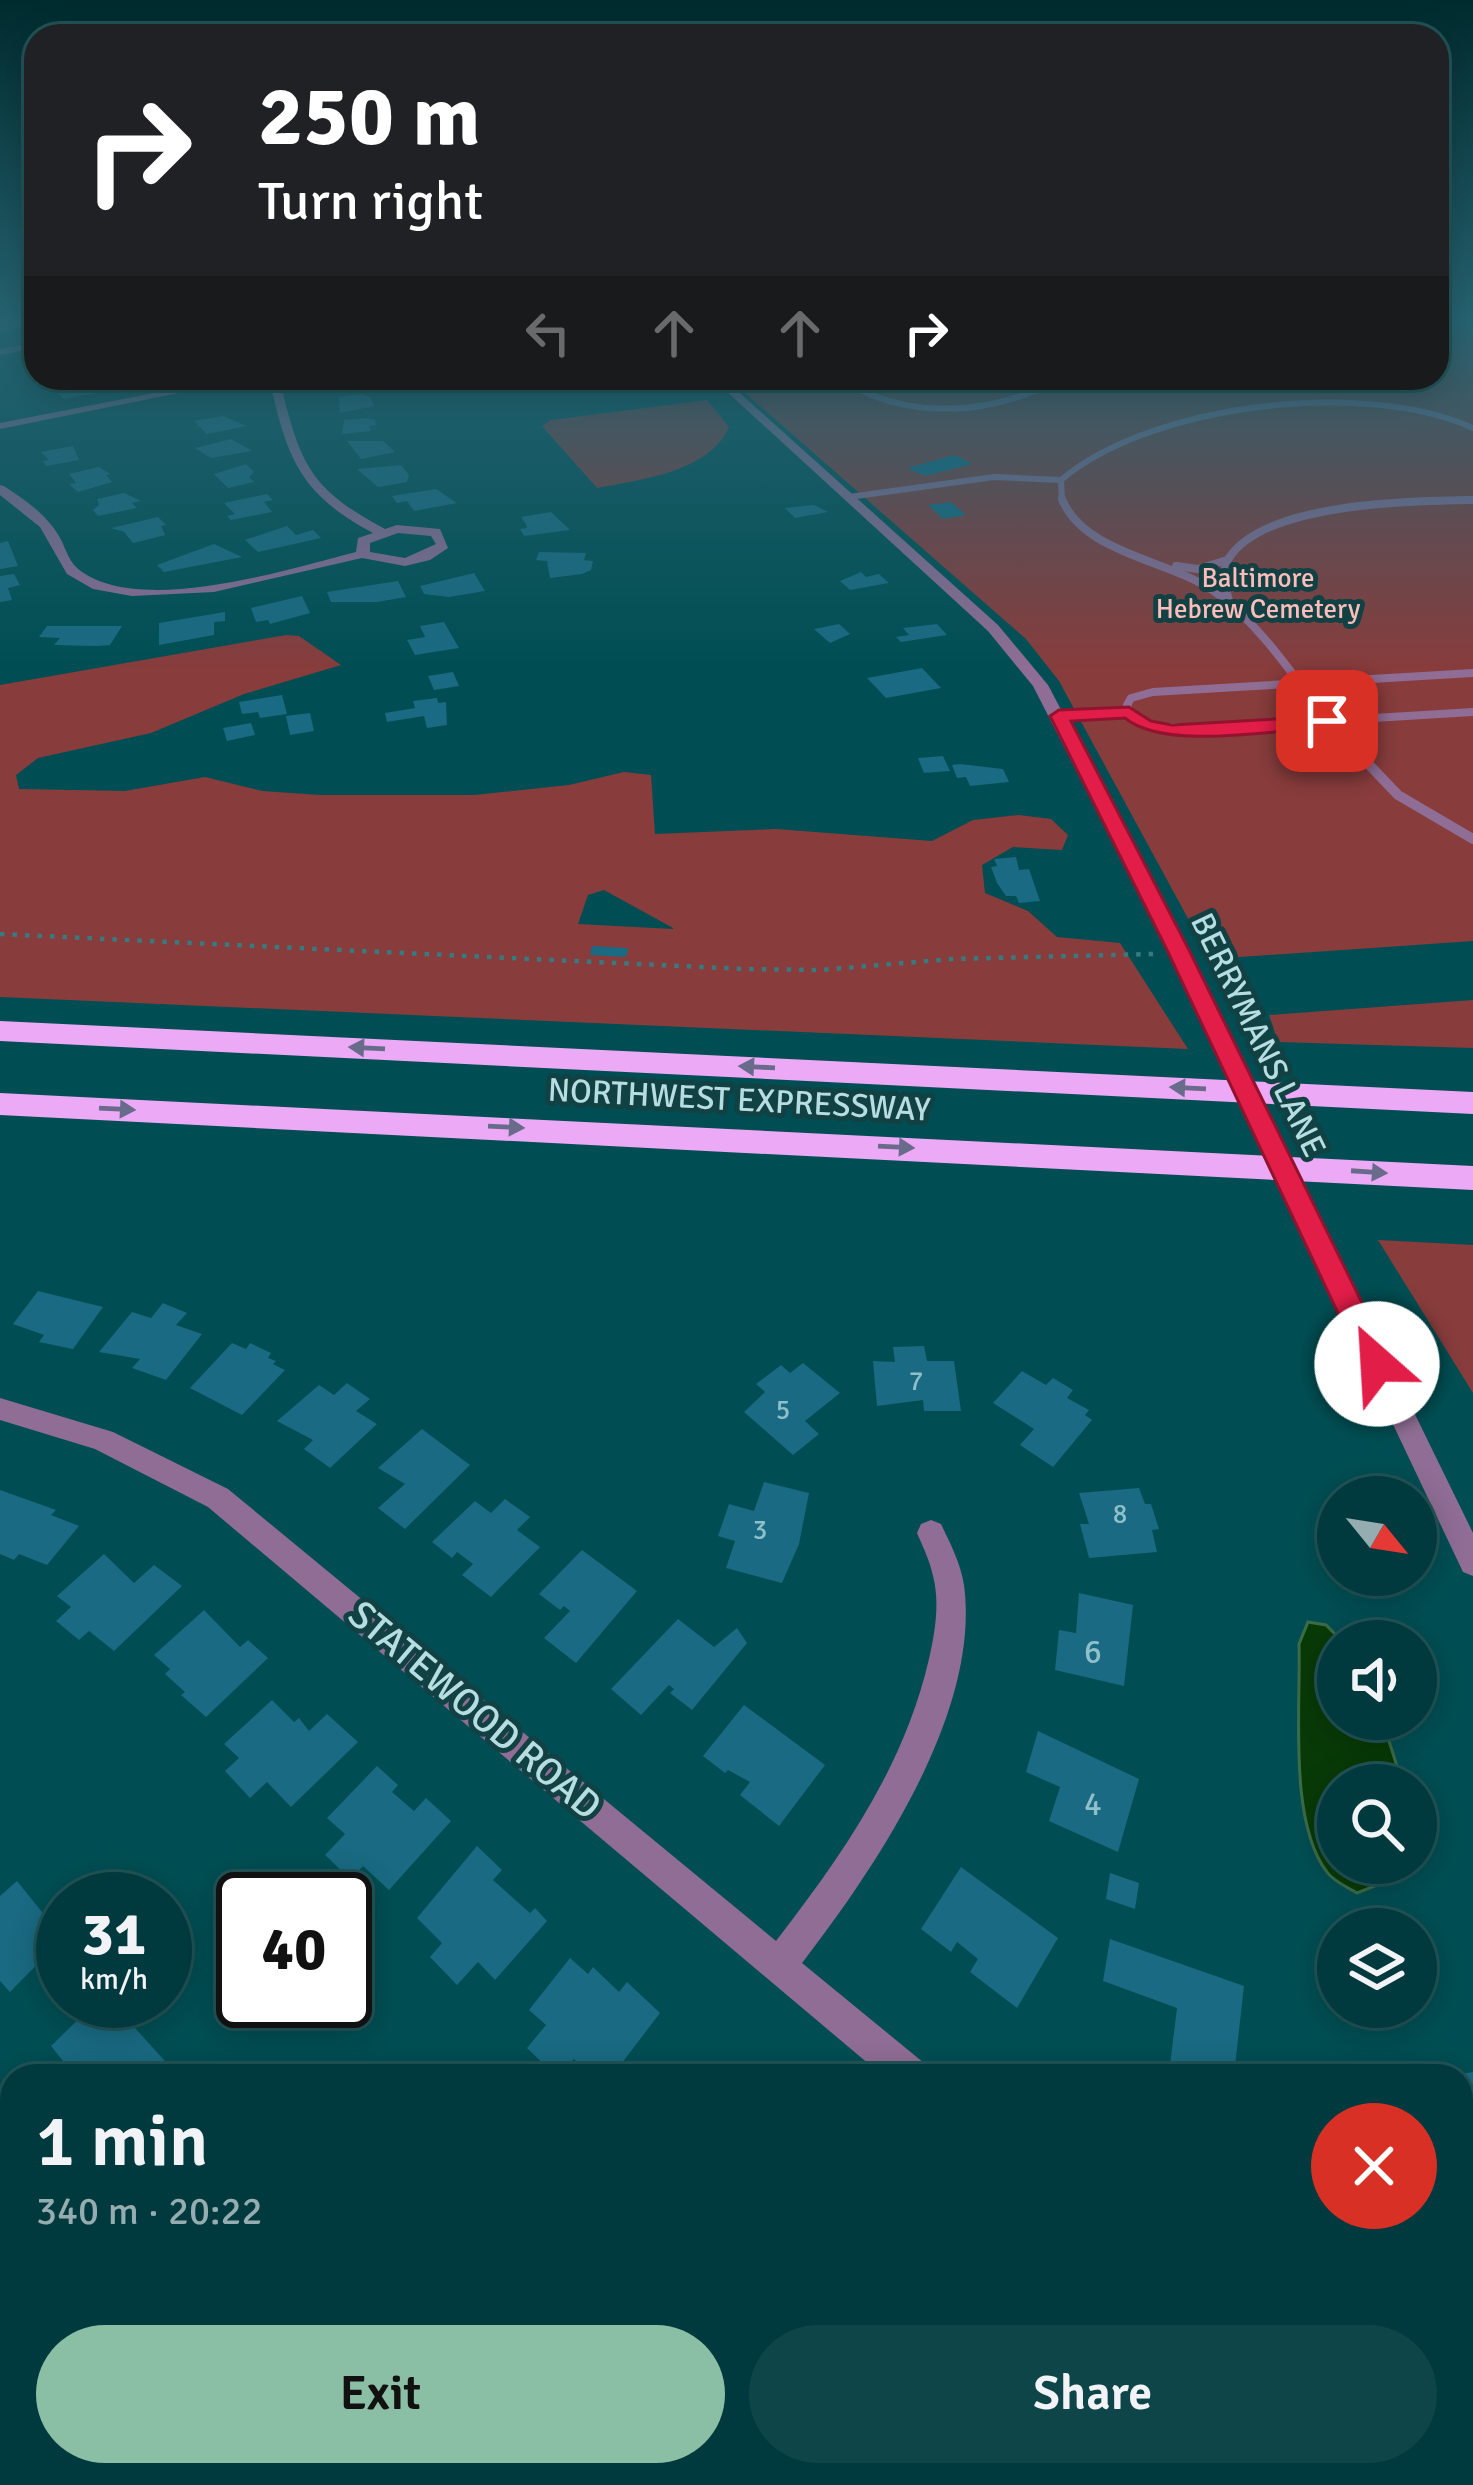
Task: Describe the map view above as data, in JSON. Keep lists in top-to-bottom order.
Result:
{
  "streets": {
    "highway": ["NORTHWEST EXPRESSWAY"],
    "street": ["BERRYMANS LANE", "STATEWOOD ROAD"]
  },
  "parks": ["Baltimore Hebrew Cemetery"],
  "house_numbers": [
    "7",
    "5",
    "8",
    "3",
    "6",
    "4"
  ],
  "north": "bottom right",
  "page": {
    "turn": ["250 m", "Turn right"],
    "speed": "31 km/h",
    "limit": "40",
    "heading": ["1 min", "340 m · 20:22"],
    "buttons": ["Exit", "Share"]
  }
}
